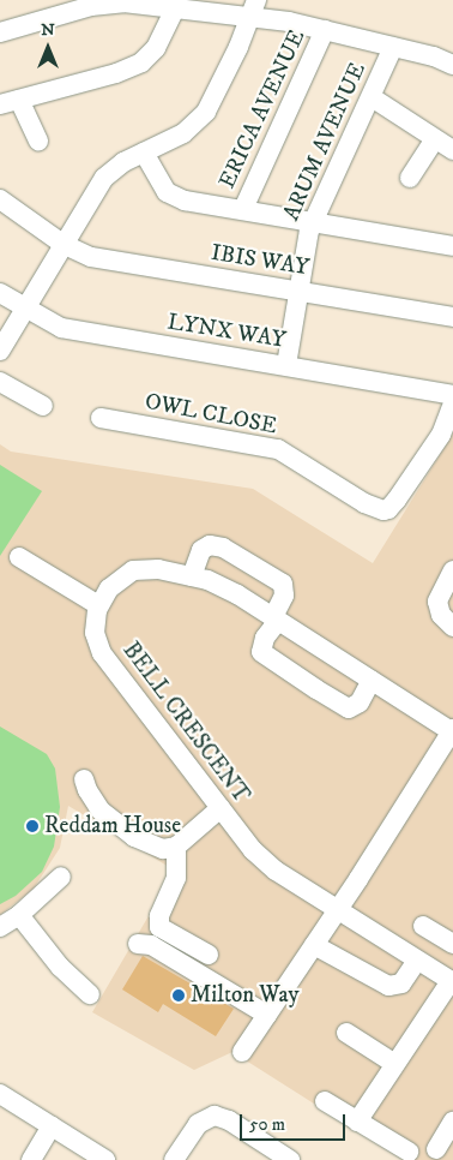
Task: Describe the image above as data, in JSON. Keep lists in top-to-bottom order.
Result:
{
  "streets": {
    "street": [
      "ERICA AVENUE",
      "ARUM AVENUE",
      "IBIS WAY",
      "LYNX WAY",
      "OWL CLOSE",
      "BELL CRESCENT"
    ]
  },
  "crossings": [
    ["ARUM AVENUE", "IBIS WAY"],
    ["ARUM AVENUE", "LYNX WAY"]
  ],
  "places": ["Reddam House", "Milton Way"],
  "scale_bar": "50 m",
  "north": "top"
}
